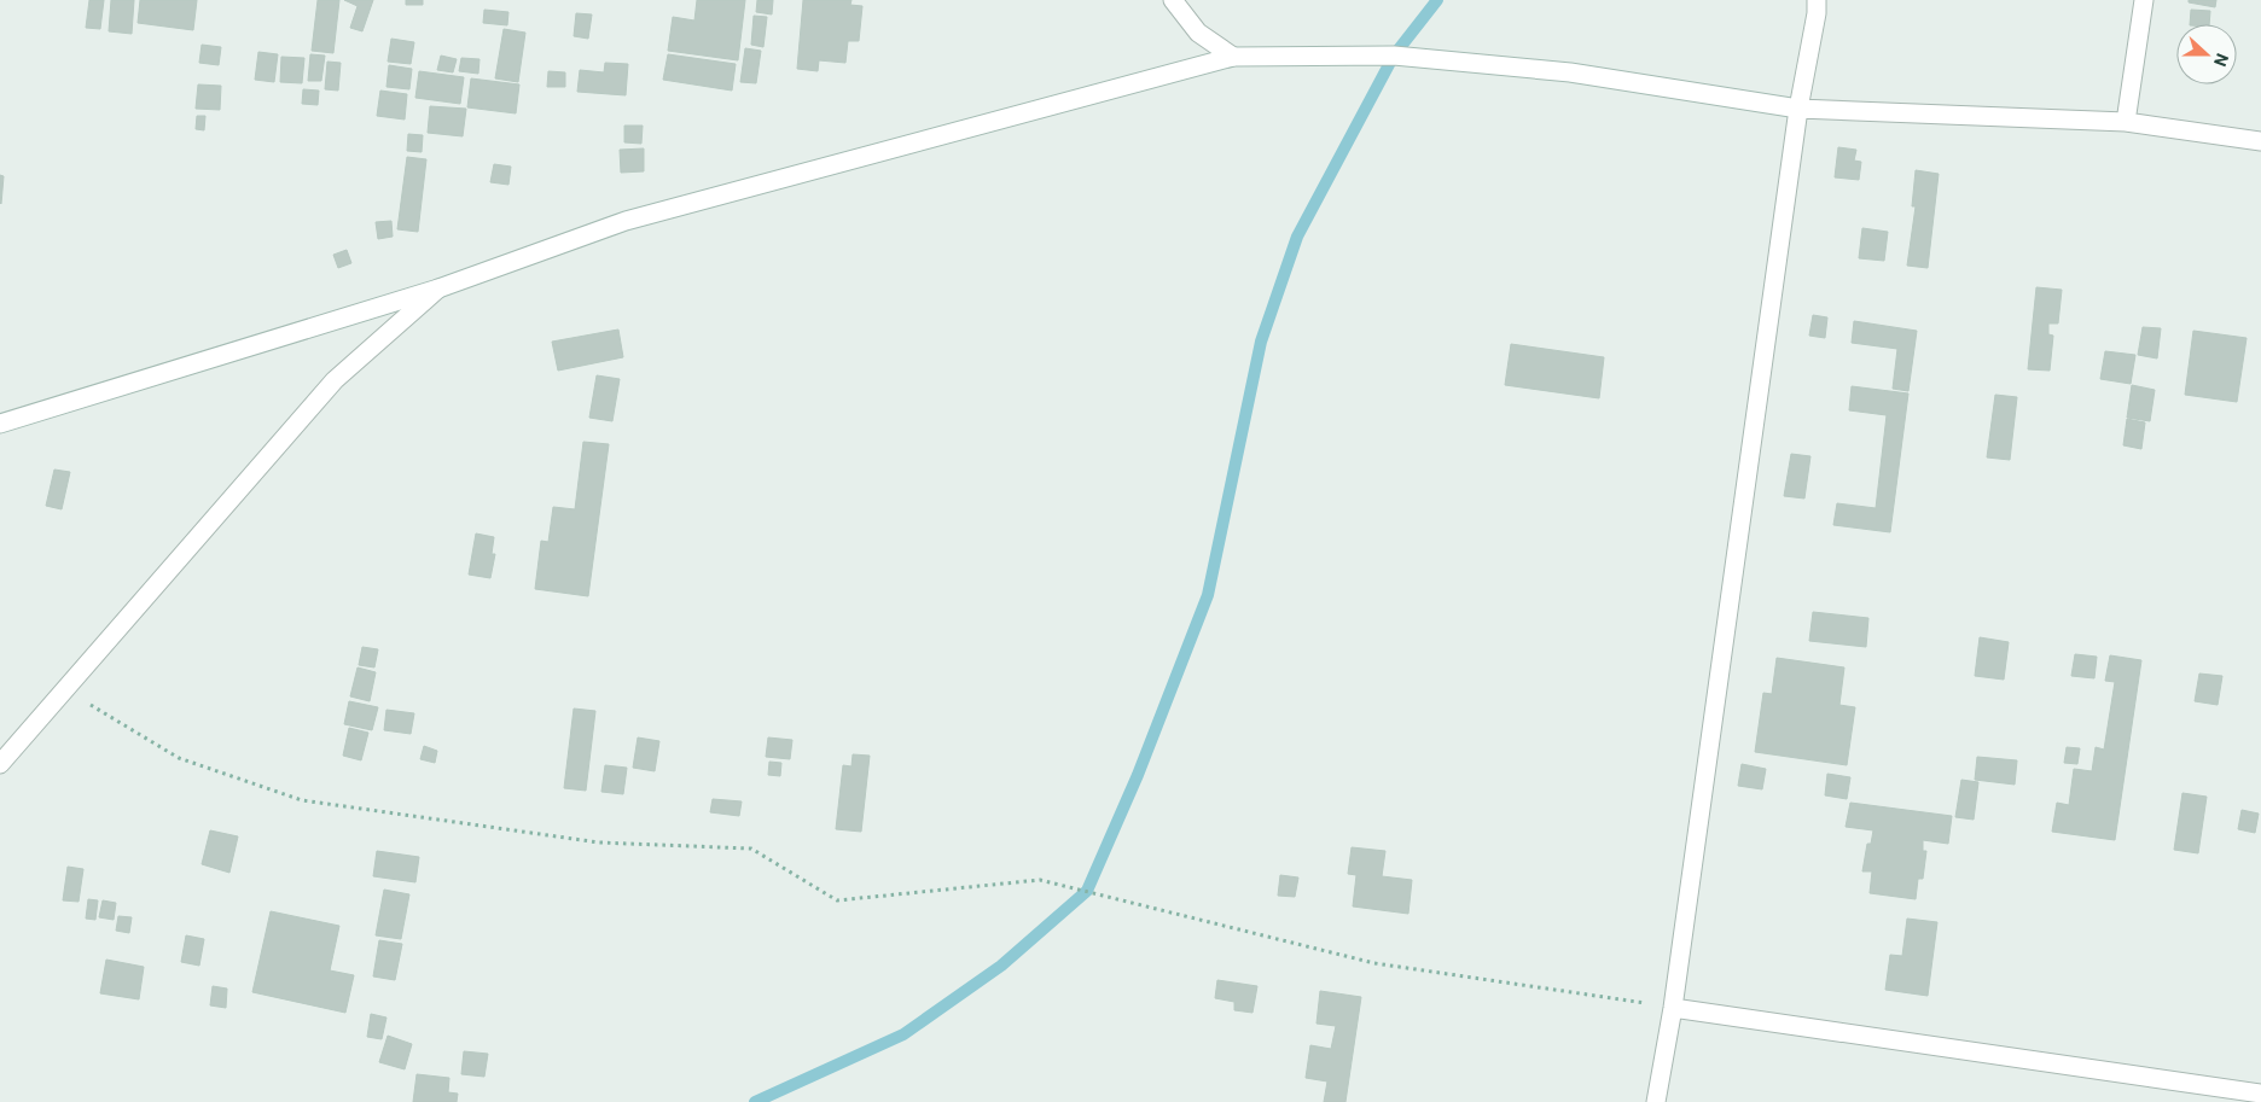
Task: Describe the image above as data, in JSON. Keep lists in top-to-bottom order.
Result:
{
  "north": "right"
}
